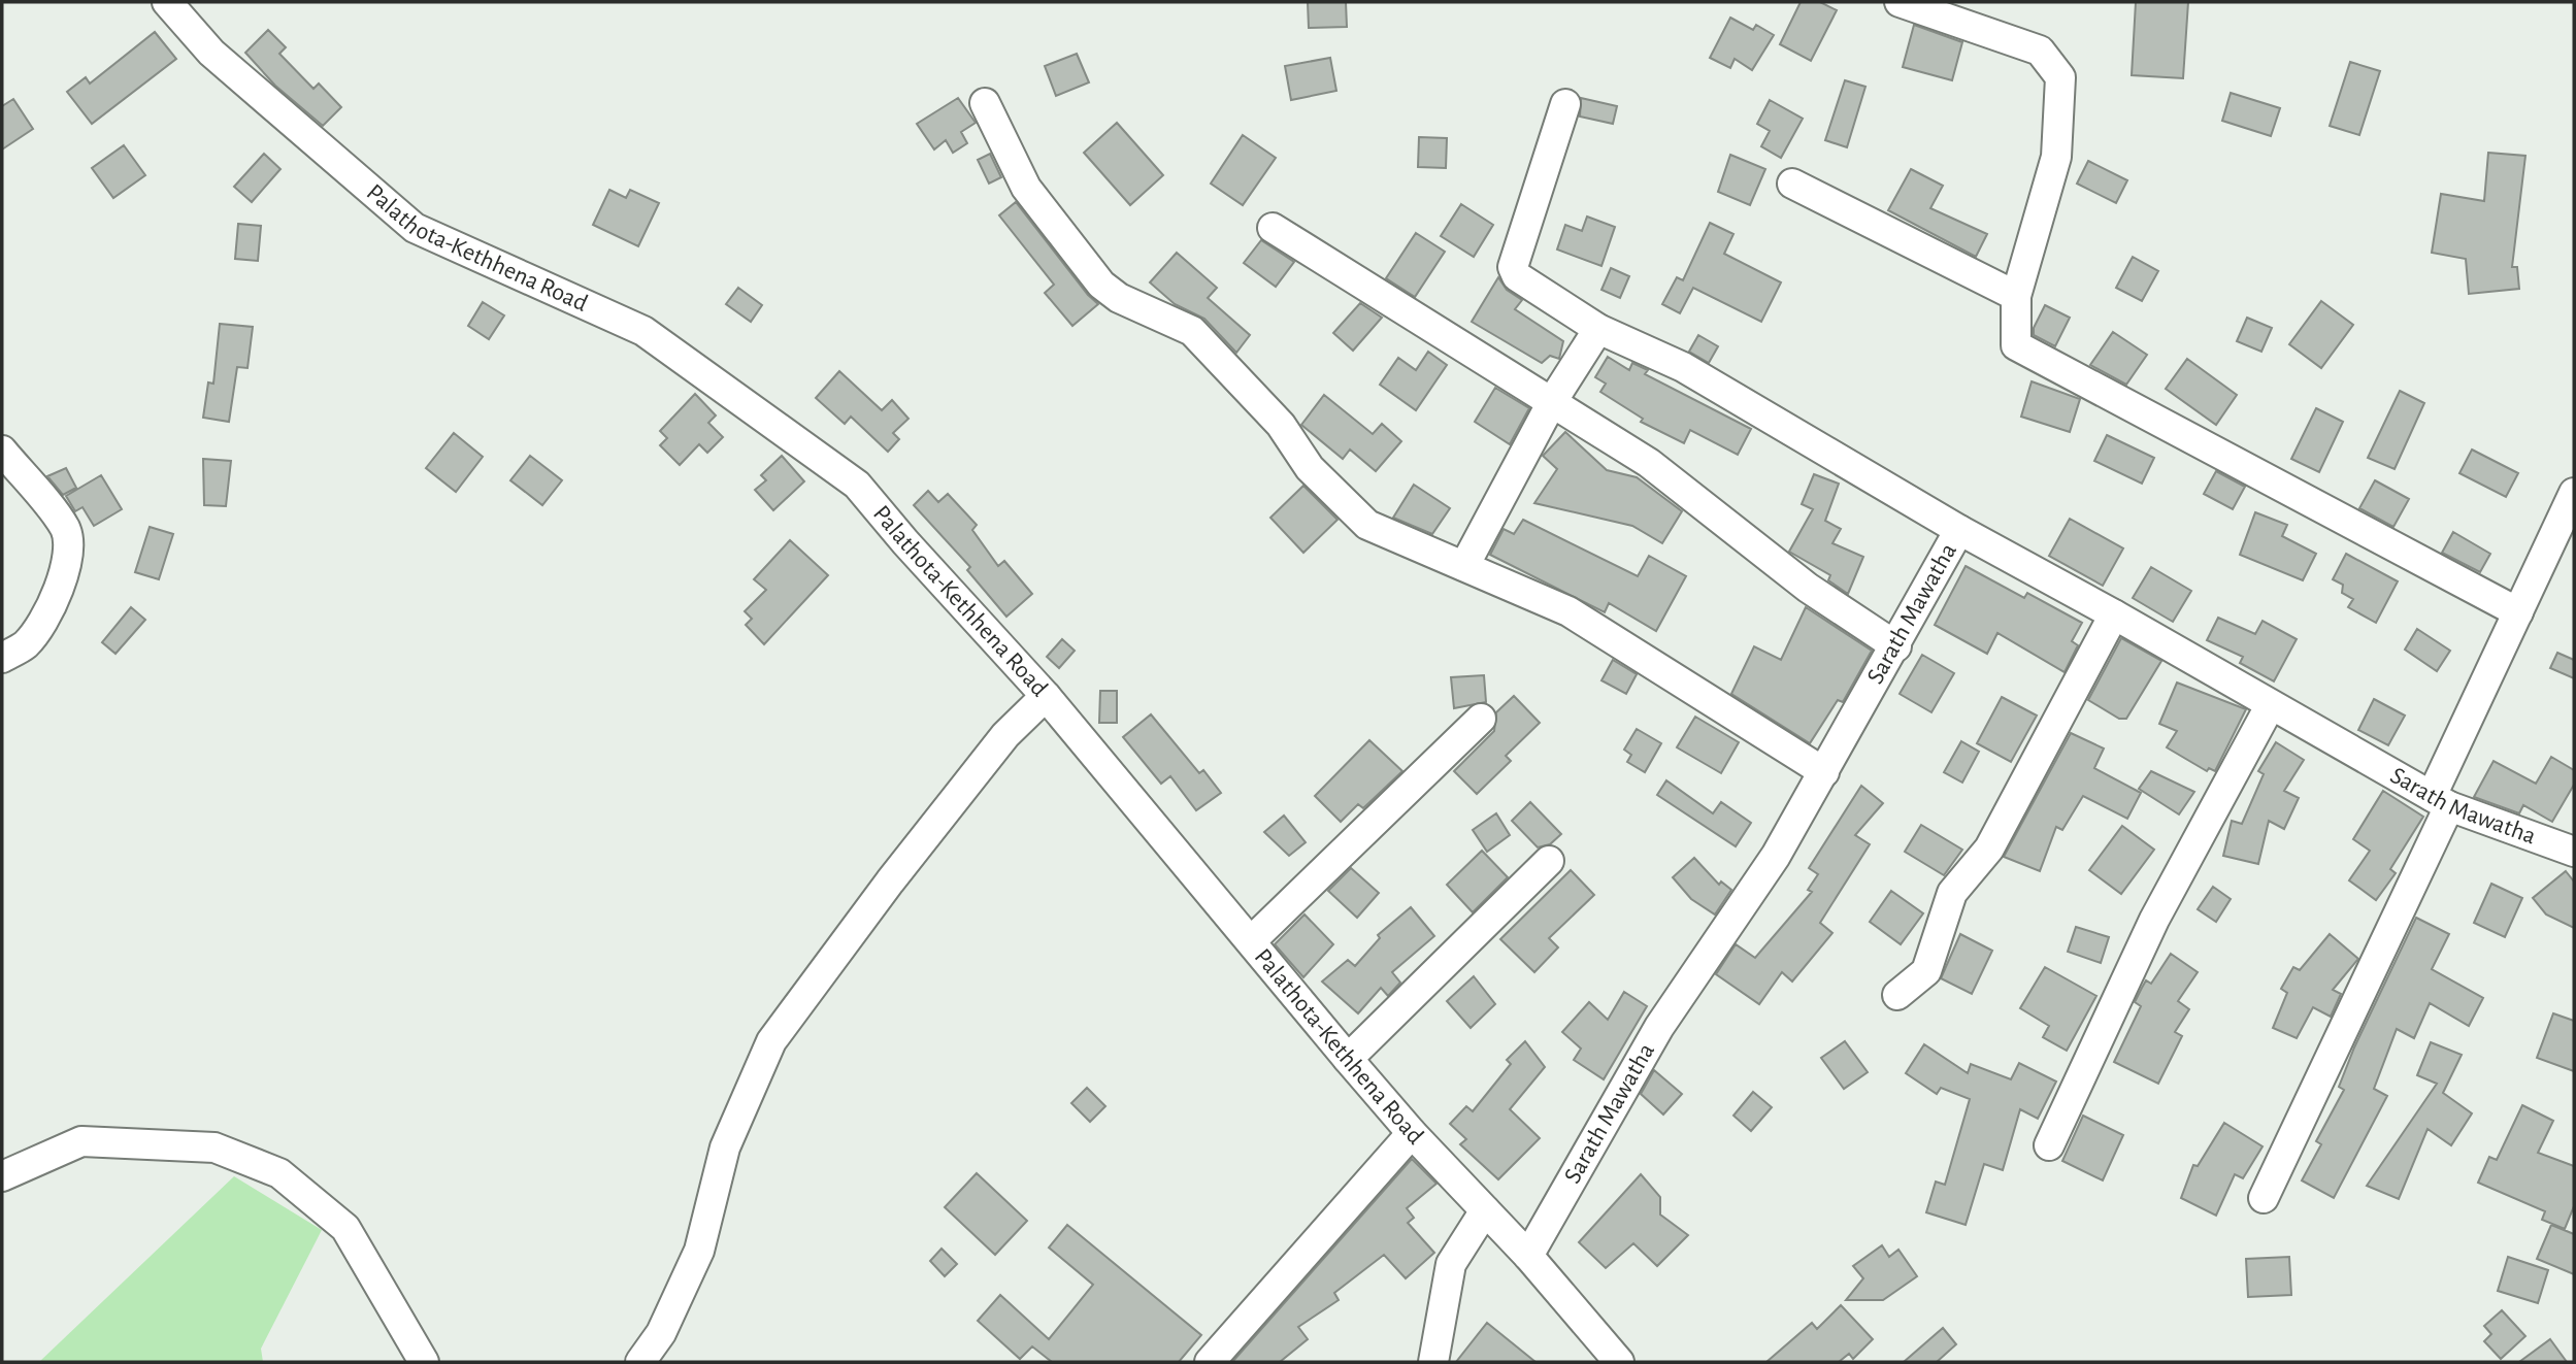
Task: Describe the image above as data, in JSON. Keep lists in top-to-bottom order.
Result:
{
  "streets": {
    "street": ["Palathota-Kethhena Road", "Sarath Mawatha"]
  },
  "crossings": [
    ["Palathota-Kethhena Road", "Sarath Mawatha"]
  ]
}
